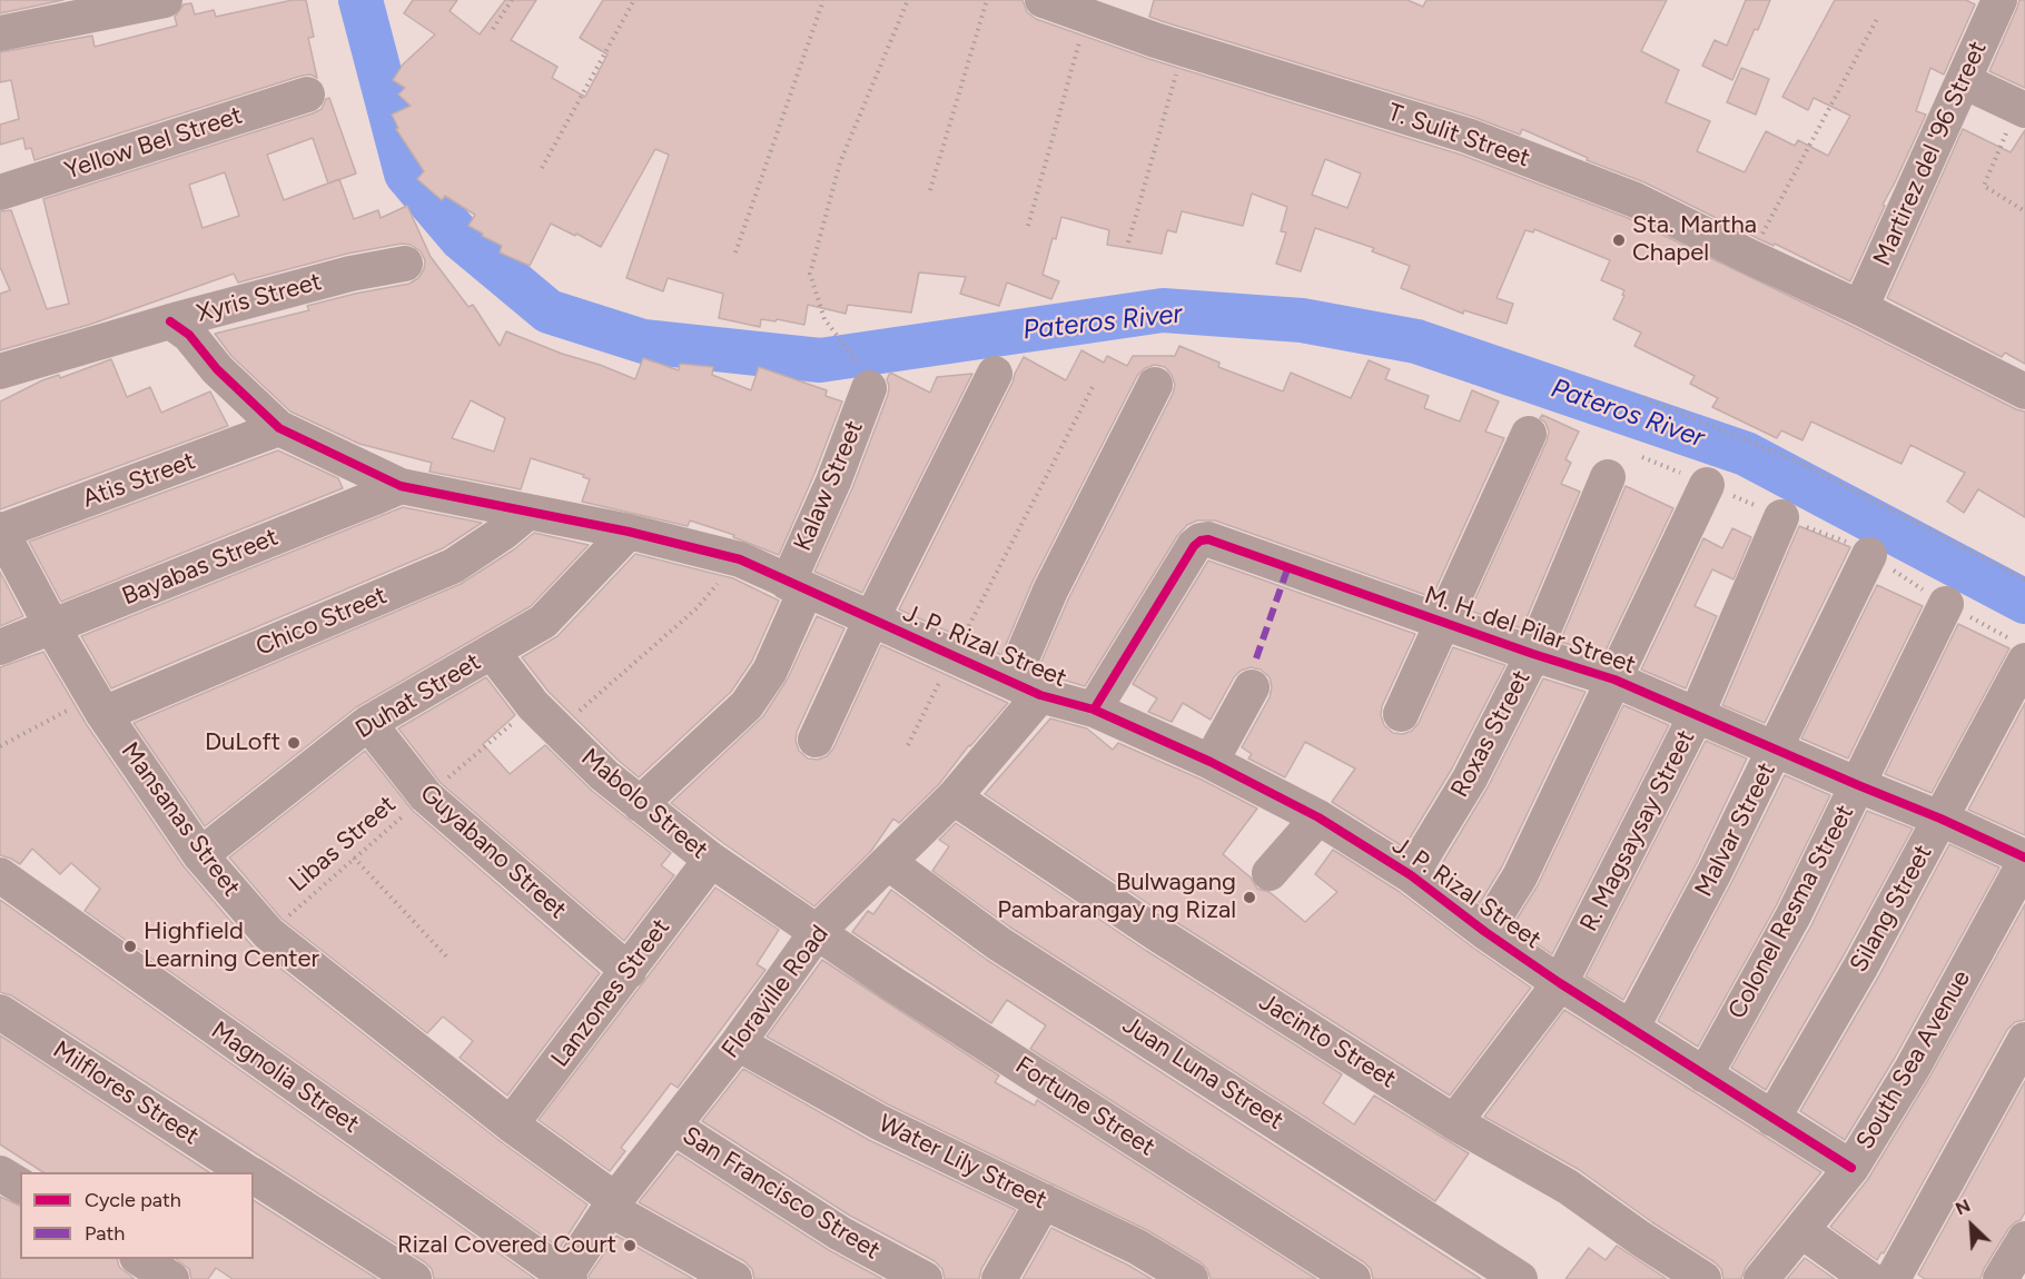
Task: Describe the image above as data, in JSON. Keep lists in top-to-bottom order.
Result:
{
  "streets": {
    "street": [
      "T. Sulit Street",
      "Yellow Bel Street",
      "Martirez del '96 Street",
      "Xyris Street",
      "Atis Street",
      "Kalaw Street",
      "Bayabas Street",
      "Chico Street",
      "M. H. del Pilar Street",
      "J. P. Rizal Street",
      "Duhat Street",
      "Roxas Street",
      "Mabolo Street",
      "Mansanas Street",
      "Malvar Street",
      "R. Magsaysay Street",
      "Guyabano Street",
      "Silang Street",
      "Colonel Resma Street",
      "Floraville Road",
      "Lanzones Street",
      "Jacinto Street",
      "South Sea Avenue",
      "Juan Luna Street",
      "Magnolia Street",
      "Milflores Street",
      "Fortune Street",
      "Water Lily Street",
      "San Francisco Street"
    ],
    "path": ["Libas Street"]
  },
  "crossings": [
    ["T. Sulit Street", "Martirez del '96 Street"],
    ["Xyris Street", "J. P. Rizal Street"],
    ["Atis Street", "J. P. Rizal Street"],
    ["Atis Street", "Mansanas Street"],
    ["Kalaw Street", "J. P. Rizal Street"],
    ["Kalaw Street", "Mabolo Street"],
    ["Bayabas Street", "J. P. Rizal Street"],
    ["Bayabas Street", "Mansanas Street"],
    ["Chico Street", "J. P. Rizal Street"],
    ["Chico Street", "Mansanas Street"],
    ["M. H. del Pilar Street", "J. P. Rizal Street"],
    ["M. H. del Pilar Street", "Roxas Street"],
    ["M. H. del Pilar Street", "Malvar Street"],
    ["M. H. del Pilar Street", "R. Magsaysay Street"],
    ["M. H. del Pilar Street", "Silang Street"],
    ["M. H. del Pilar Street", "Colonel Resma Street"],
    ["M. H. del Pilar Street", "South Sea Avenue"],
    ["J. P. Rizal Street", "Duhat Street"],
    ["J. P. Rizal Street", "Roxas Street"],
    ["J. P. Rizal Street", "Malvar Street"],
    ["J. P. Rizal Street", "R. Magsaysay Street"],
    ["J. P. Rizal Street", "Silang Street"],
    ["J. P. Rizal Street", "Colonel Resma Street"],
    ["J. P. Rizal Street", "Floraville Road"],
    ["J. P. Rizal Street", "South Sea Avenue"],
    ["Duhat Street", "Mabolo Street"],
    ["Duhat Street", "Mansanas Street"],
    ["Duhat Street", "Guyabano Street"],
    ["Mabolo Street", "Libas Street"],
    ["Mabolo Street", "Floraville Road"],
    ["Mabolo Street", "Lanzones Street"],
    ["Mabolo Street", "Fortune Street"],
    ["Mansanas Street", "Libas Street"],
    ["Mansanas Street", "Floraville Road"],
    ["Mansanas Street", "Lanzones Street"],
    ["R. Magsaysay Street", "Jacinto Street"],
    ["Libas Street", "Guyabano Street"],
    ["Guyabano Street", "Lanzones Street"],
    ["Floraville Road", "Jacinto Street"],
    ["Floraville Road", "Juan Luna Street"],
    ["Floraville Road", "Magnolia Street"],
    ["Floraville Road", "Fortune Street"],
    ["Floraville Road", "Water Lily Street"],
    ["Floraville Road", "San Francisco Street"]
  ],
  "water": ["Pateros River"],
  "places": [
    "Sta. Martha Chapel",
    "DuLoft",
    "Bulwagang Pambarangay ng Rizal",
    "Highfield Learning Center",
    "Rizal Covered Court"
  ],
  "legend": ["Cycle path", "Path"],
  "north": "top left"
}
